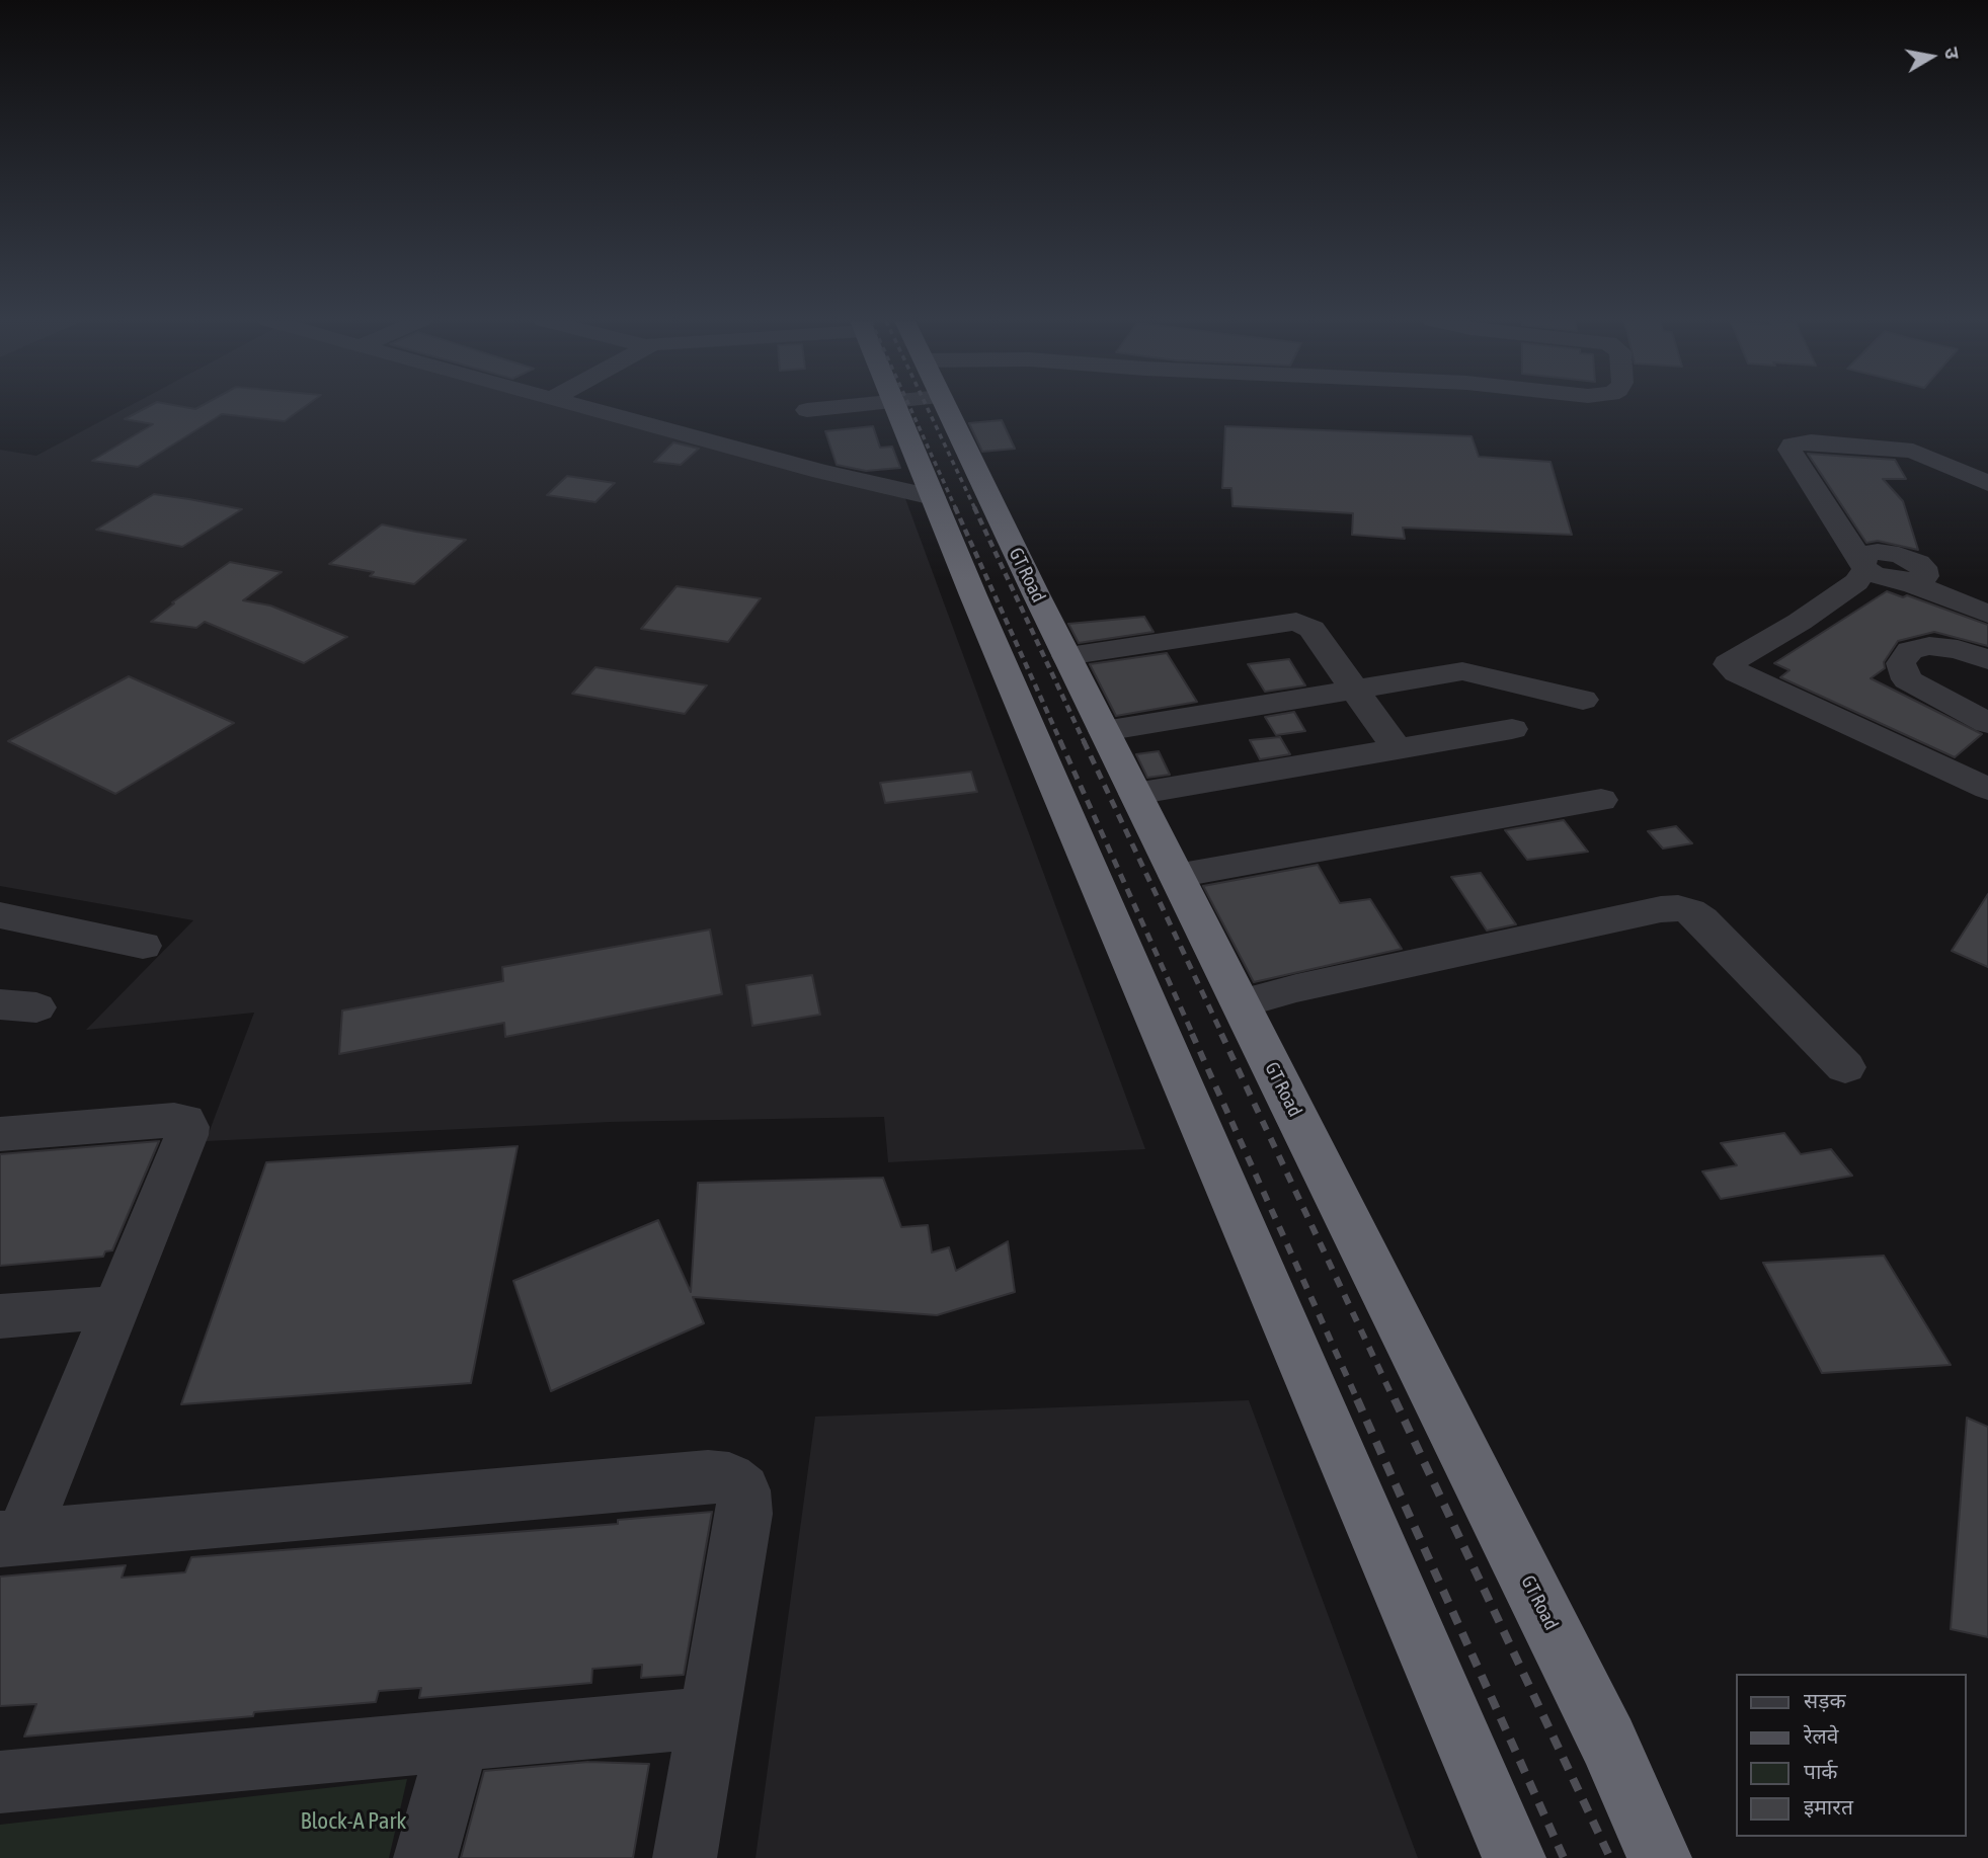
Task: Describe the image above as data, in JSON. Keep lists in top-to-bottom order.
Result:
{
  "streets": {
    "highway": ["GT Road"]
  },
  "parks": ["Block-A Park"],
  "legend": [
    "सड़क",
    "रेलवे",
    "पार्क",
    "इमारत"
  ],
  "north": "right"
}
